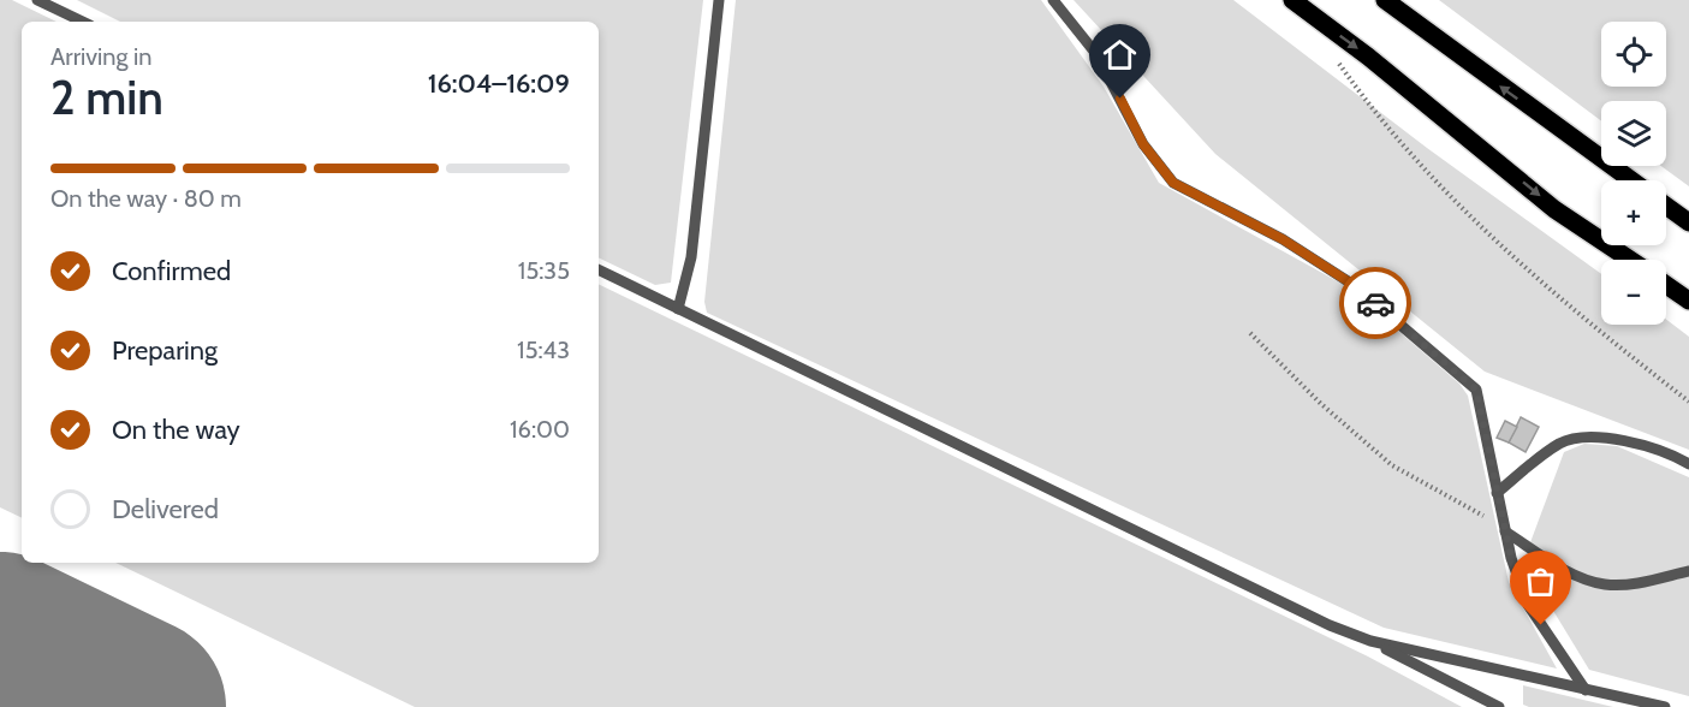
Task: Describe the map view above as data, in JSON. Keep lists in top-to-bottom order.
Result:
{
  "page": {
    "map_buttons": ["+", "−"],
    "heading": ["2 min", "Arriving in", "16:04–16:09"],
    "bar": "On the way · 80 m",
    "list": [
      ["Confirmed", "15:35"],
      ["Preparing", "15:43"],
      ["On the way", "16:00"],
      "Delivered"
    ]
  }
}
